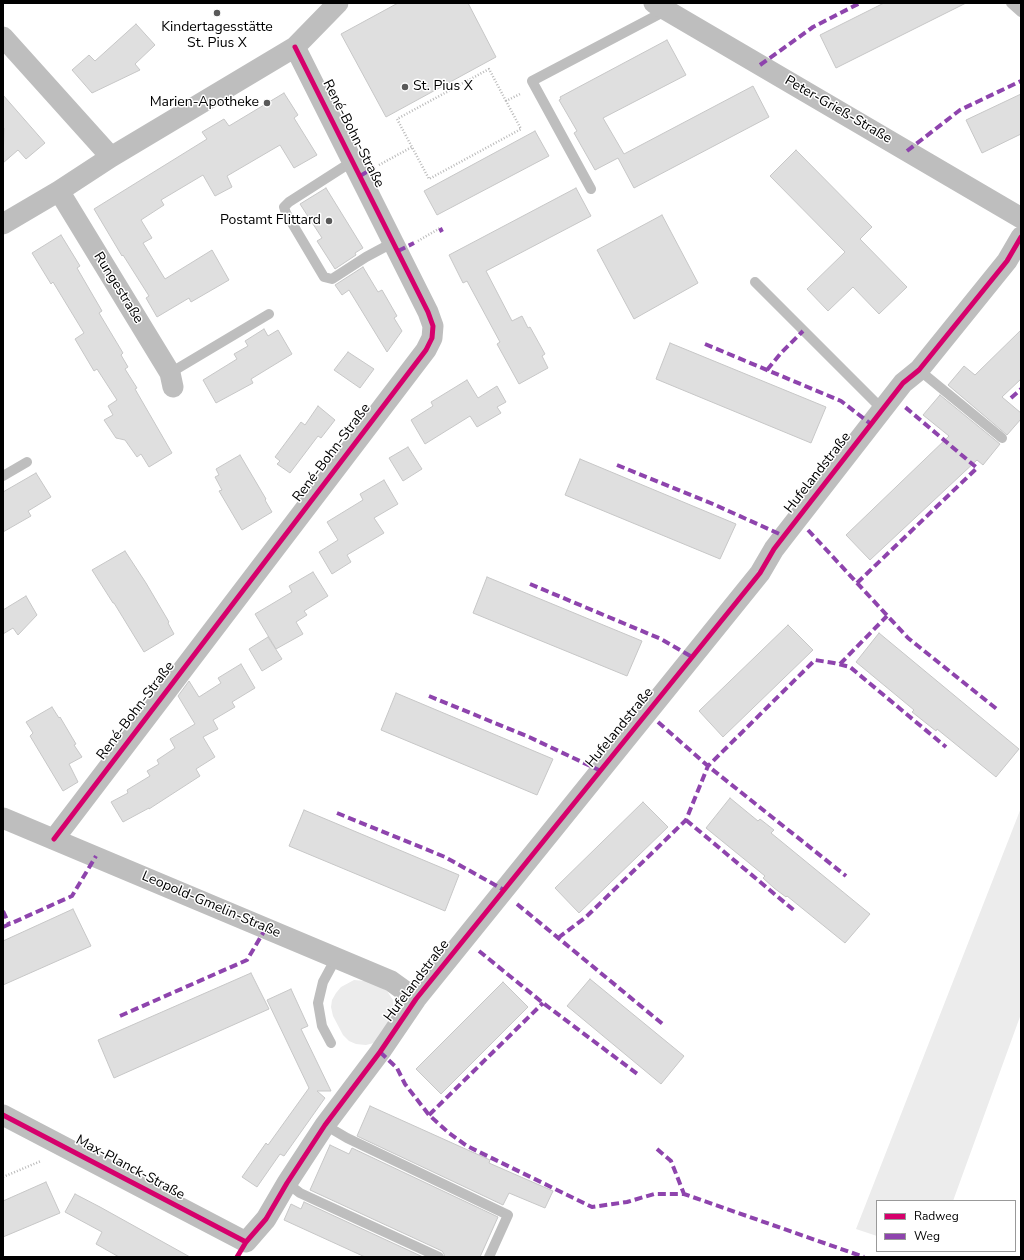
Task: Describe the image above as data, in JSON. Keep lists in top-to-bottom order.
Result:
{
  "streets": {
    "street": [
      "Peter-Grieß-Straße",
      "René-Bohn-Straße",
      "Rungestraße",
      "Hufelandstraße",
      "Leopold-Gmelin-Straße",
      "Max-Planck-Straße"
    ]
  },
  "crossings": [
    ["René-Bohn-Straße", "Leopold-Gmelin-Straße"],
    ["Hufelandstraße", "Leopold-Gmelin-Straße"],
    ["Hufelandstraße", "Max-Planck-Straße"]
  ],
  "places": [
    "Kindertagesstätte St. Pius X",
    "St. Pius X",
    "Marien-Apotheke",
    "Postamt Flittard"
  ],
  "legend": ["Radweg", "Weg"]
}
